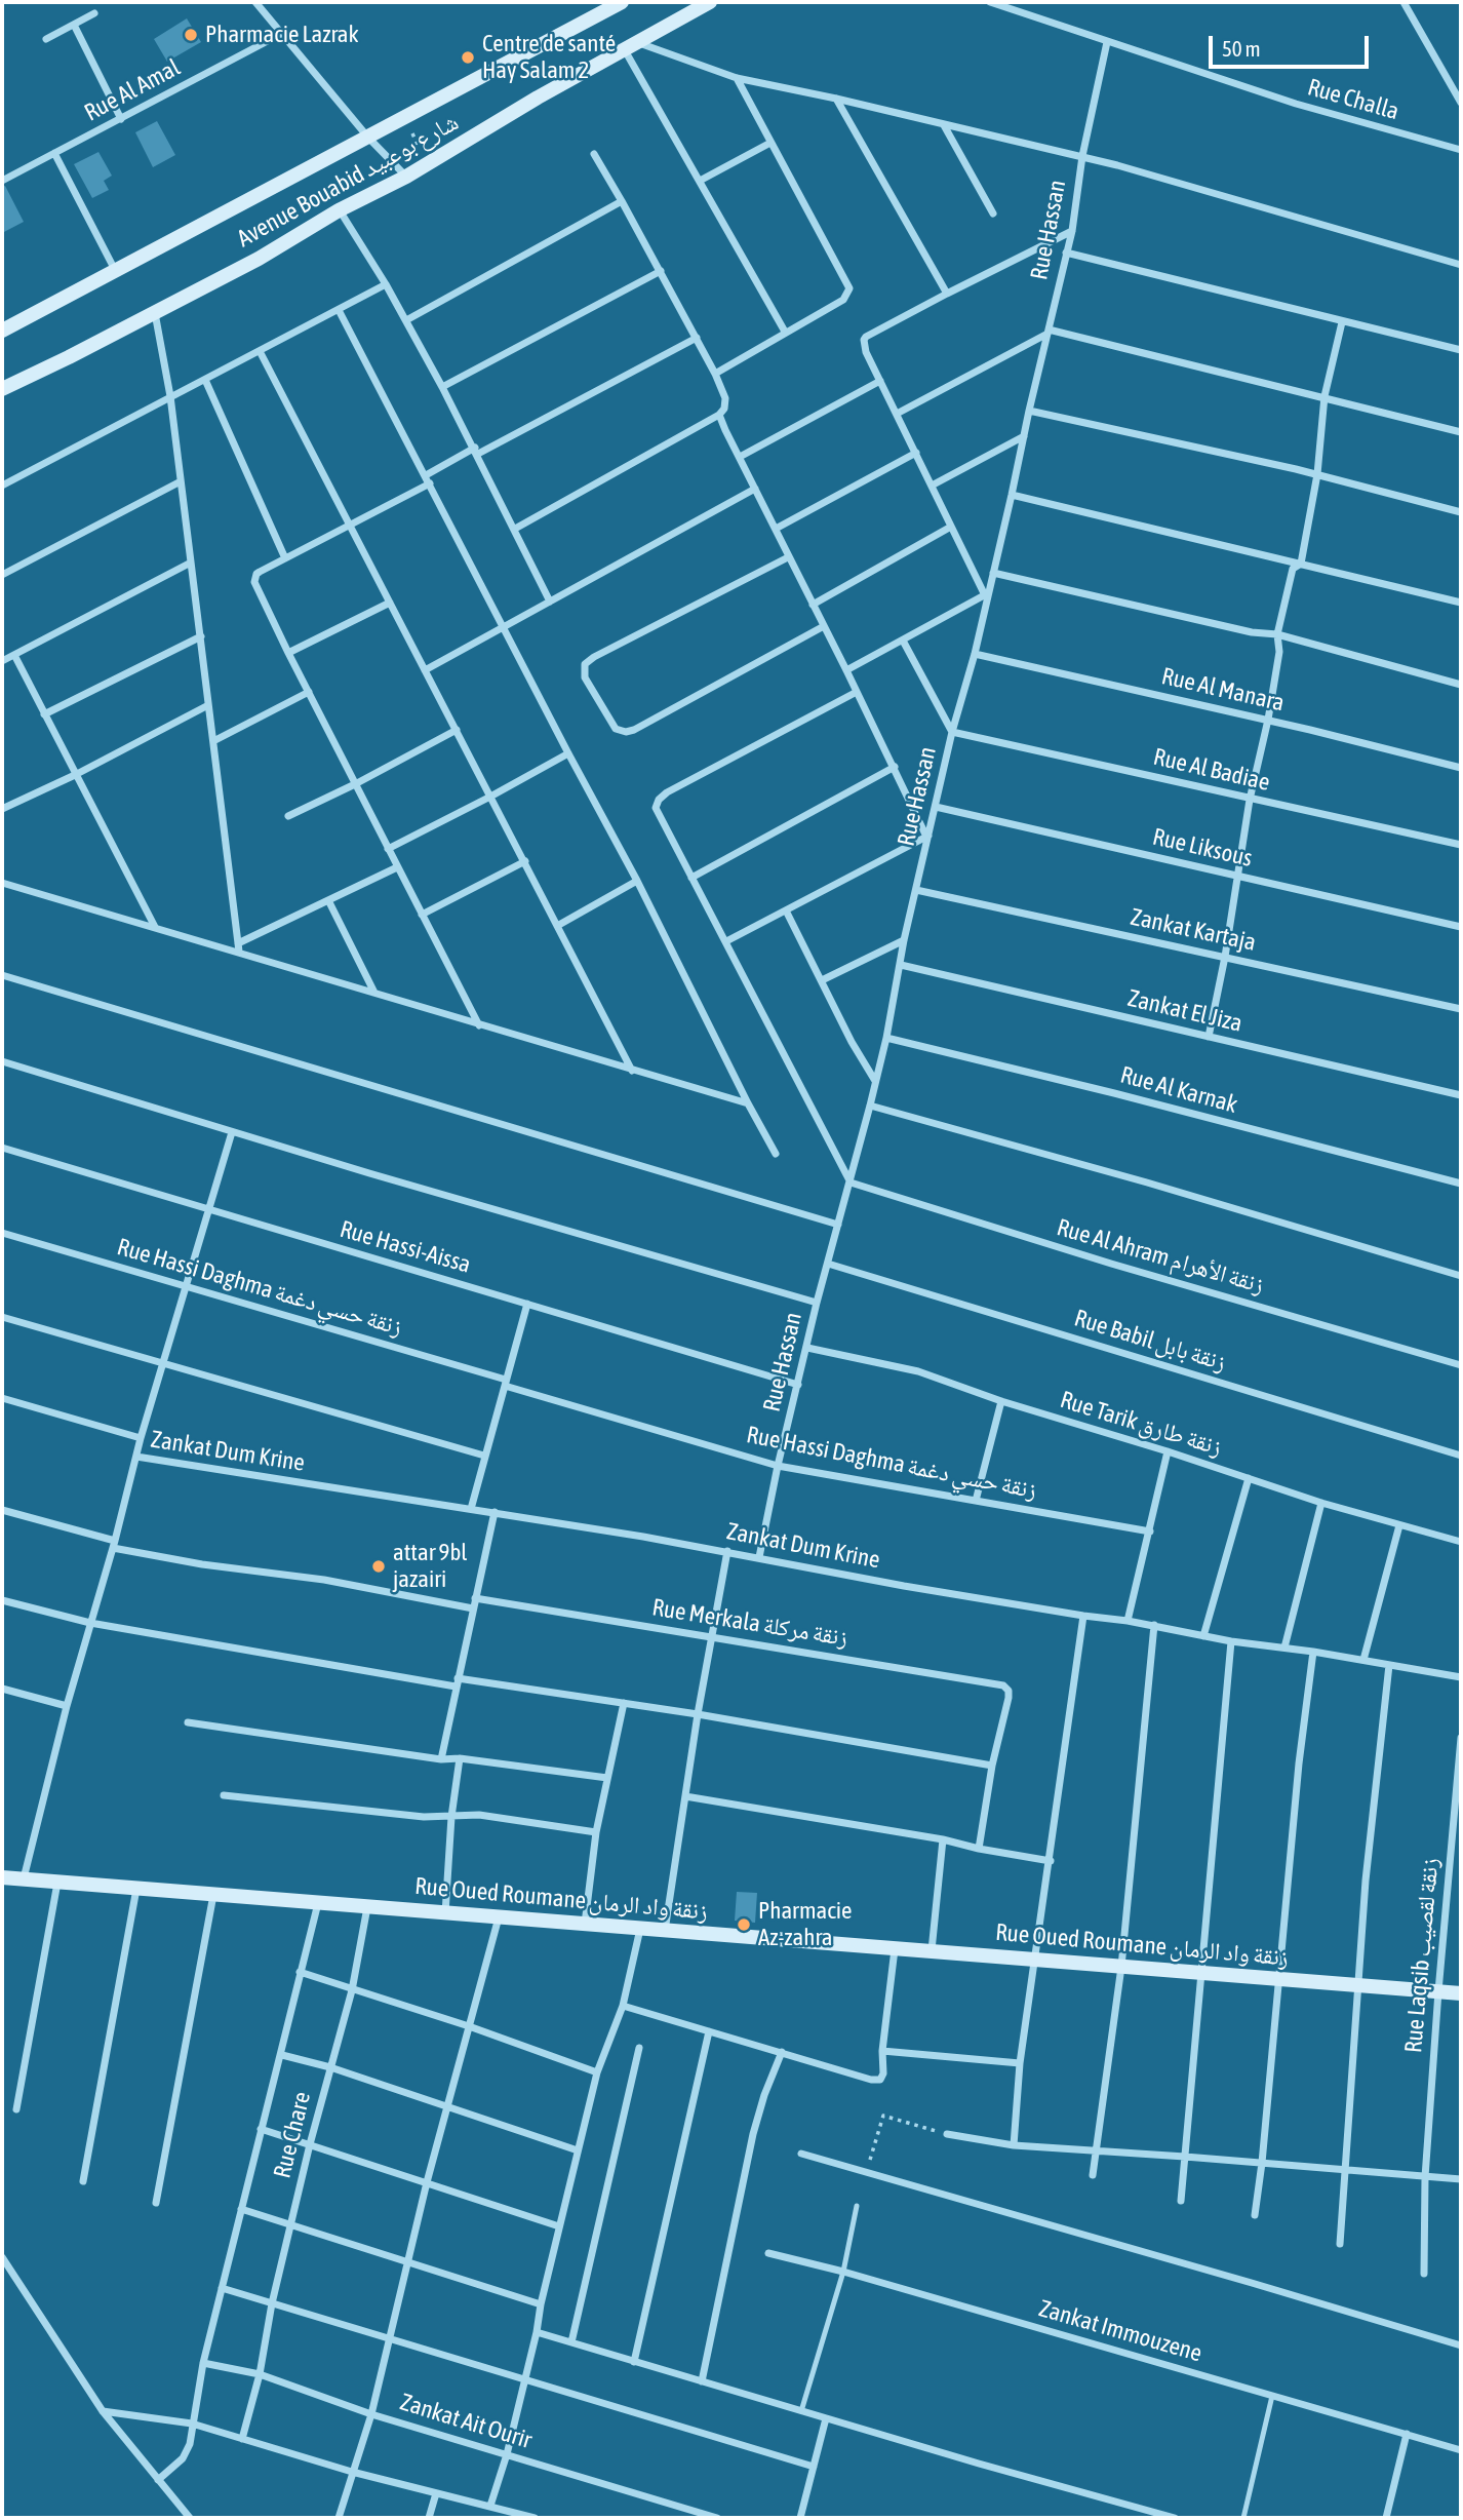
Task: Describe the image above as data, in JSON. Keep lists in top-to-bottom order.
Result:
{
  "streets": {
    "street": [
      "Rue Al Amal",
      "Rue Challa",
      "Avenue Bouabid شارع بوعبيد",
      "Rue Hassan",
      "Rue Al Manara",
      "Rue Al Badiae",
      "Rue Liksous",
      "Zankat Kartaja",
      "Zankat El Jiza",
      "Rue Al Karnak",
      "Rue Hassi-Aissa",
      "Rue Al Ahram زنقة الأهرام",
      "Rue Hassi Daghma زنقة حسي دغمة",
      "Rue Babil زنقة بابل",
      "Rue Tarik زنقة طارق",
      "Zankat Dum Krine",
      "Rue Merkala زنقة مركلة",
      "Rue Oued Roumane زنقة واد الرمان",
      "Rue Laqsib زنقة لقصيب",
      "Rue Chare",
      "Zankat Immouzene",
      "Zankat Ait Ourir"
    ]
  },
  "crossings": [
    ["Rue Challa", "Rue Hassan"],
    ["Rue Hassan", "Rue Al Manara"],
    ["Rue Hassan", "Rue Al Badiae"],
    ["Rue Hassan", "Rue Liksous"],
    ["Rue Hassan", "Zankat Kartaja"],
    ["Rue Hassan", "Zankat El Jiza"],
    ["Rue Hassan", "Rue Al Karnak"],
    ["Rue Hassan", "Rue Hassi-Aissa"],
    ["Rue Hassan", "Rue Al Ahram زنقة الأهرام"],
    ["Rue Hassan", "Rue Hassi Daghma زنقة حسي دغمة"],
    ["Rue Hassan", "Rue Babil زنقة بابل"],
    ["Rue Hassan", "Rue Tarik زنقة طارق"],
    ["Rue Hassan", "Zankat Dum Krine"],
    ["Rue Oued Roumane زنقة واد الرمان", "Rue Laqsib زنقة لقصيب"],
    ["Rue Oued Roumane زنقة واد الرمان", "Rue Chare"],
    ["Rue Chare", "Zankat Ait Ourir"]
  ],
  "places": [
    "Pharmacie Lazrak",
    "Centre de santé Hay Salam 2",
    "attar 9bl jazairi",
    "Pharmacie Az-zahra"
  ],
  "scale_bar": "50 m"
}
